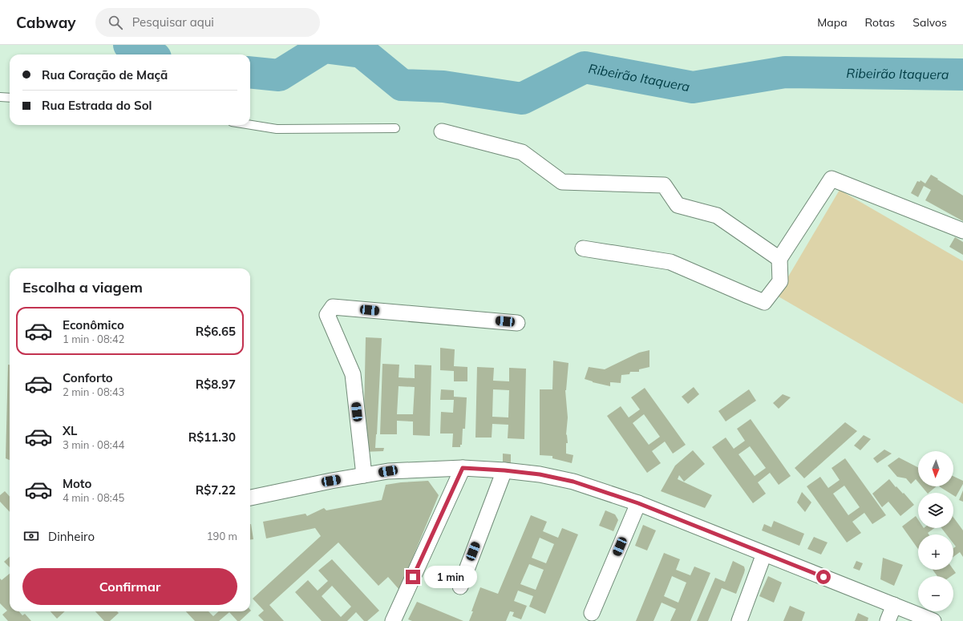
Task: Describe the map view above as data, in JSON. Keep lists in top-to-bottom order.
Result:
{
  "water": ["Ribeirão Itaquera"],
  "north": "bottom",
  "page": {
    "header": "Cabway",
    "search": "Pesquisar aqui",
    "nav": ["Mapa", "Rotas", "Salvos"],
    "banner": ["Rua Coração de Maçã", "Rua Estrada do Sol"],
    "heading": "Escolha a viagem",
    "list": [
      {
        "name": "Econômico",
        "note": "1 min · 08:42",
        "value": "R$6.65"
      },
      {
        "name": "Conforto",
        "note": "2 min · 08:43",
        "value": "R$8.97"
      },
      {
        "name": "XL",
        "note": "3 min · 08:44",
        "value": "R$11.30"
      },
      {
        "name": "Moto",
        "note": "4 min · 08:45",
        "value": "R$7.22"
      }
    ],
    "map_buttons": ["+", "−"],
    "pay": ["Dinheiro", "190 m"],
    "buttons": "Confirmar",
    "bubble": "1 min"
  }
}
